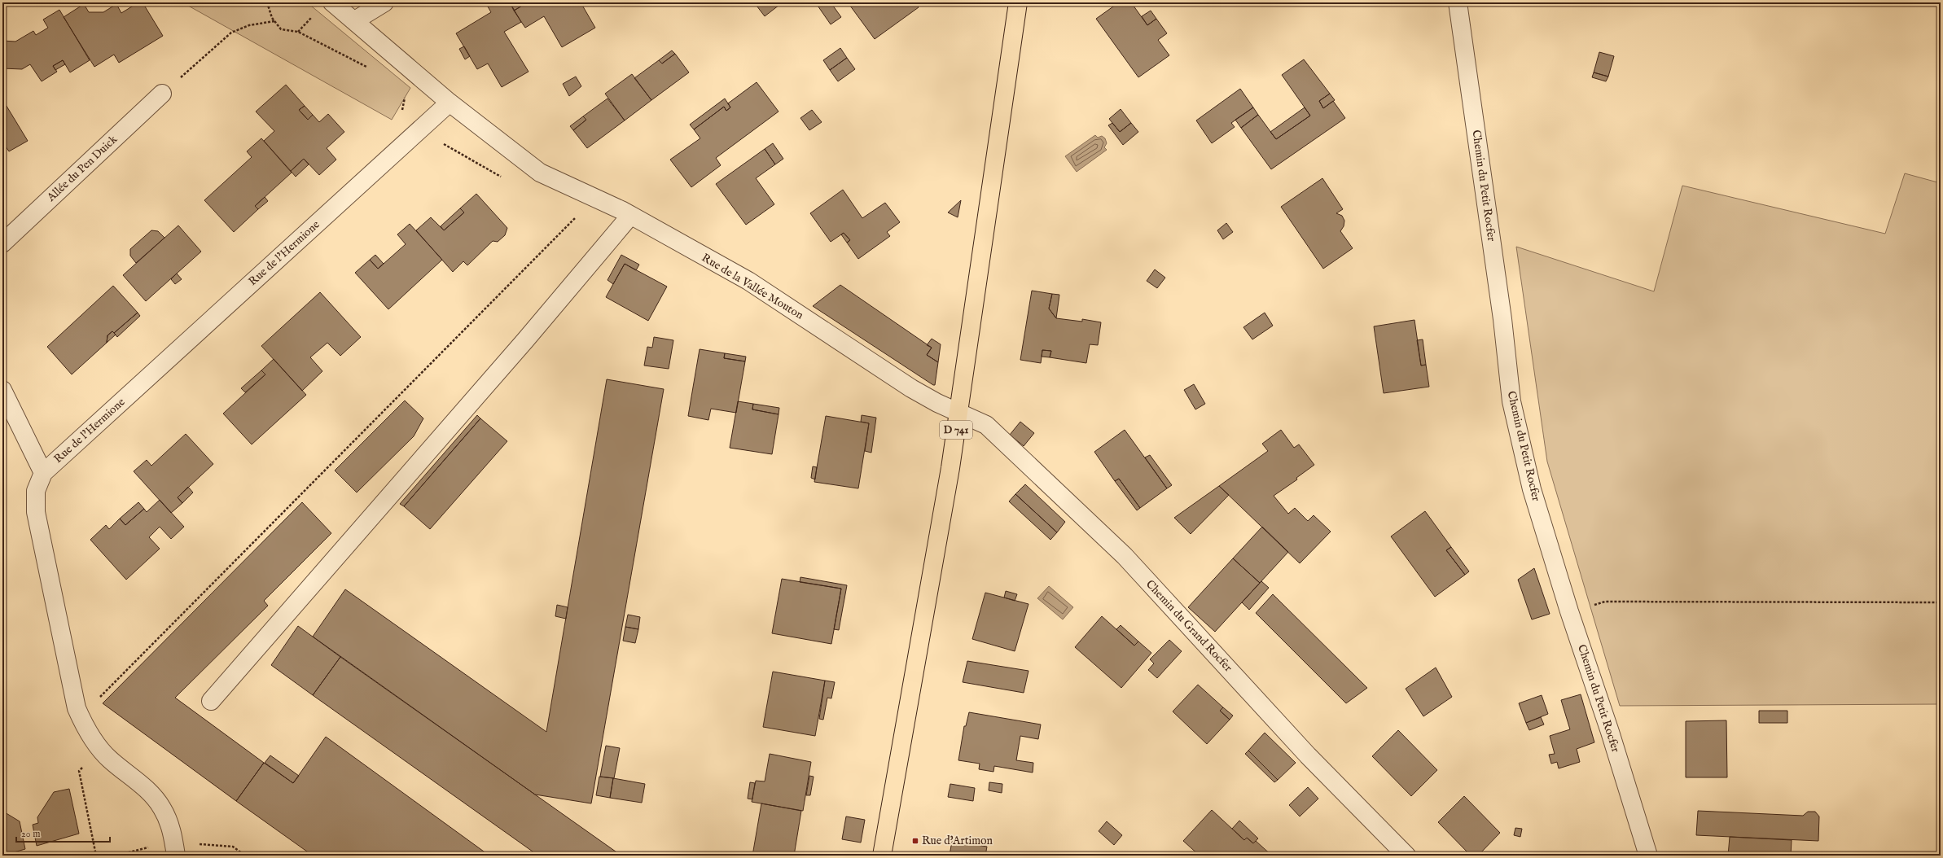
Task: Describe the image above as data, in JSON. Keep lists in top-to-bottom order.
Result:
{
  "streets": {
    "main road": ["D 741"],
    "street": [
      "Allée du Pen Duick",
      "Chemin du Petit Rocfer",
      "Rue de l'Hermione",
      "Rue de la Vallée Mouton",
      "Chemin du Grand Rocfer"
    ]
  },
  "crossings": [
    ["Rue de l'Hermione", "Rue de la Vallée Mouton"],
    ["Rue de la Vallée Mouton", "D 741"],
    ["Rue de la Vallée Mouton", "Chemin du Grand Rocfer"],
    ["D 741", "Chemin du Grand Rocfer"]
  ],
  "places": {
    "transit": ["Rue d'Artimon"]
  },
  "scale_bar": "20 m"
}
